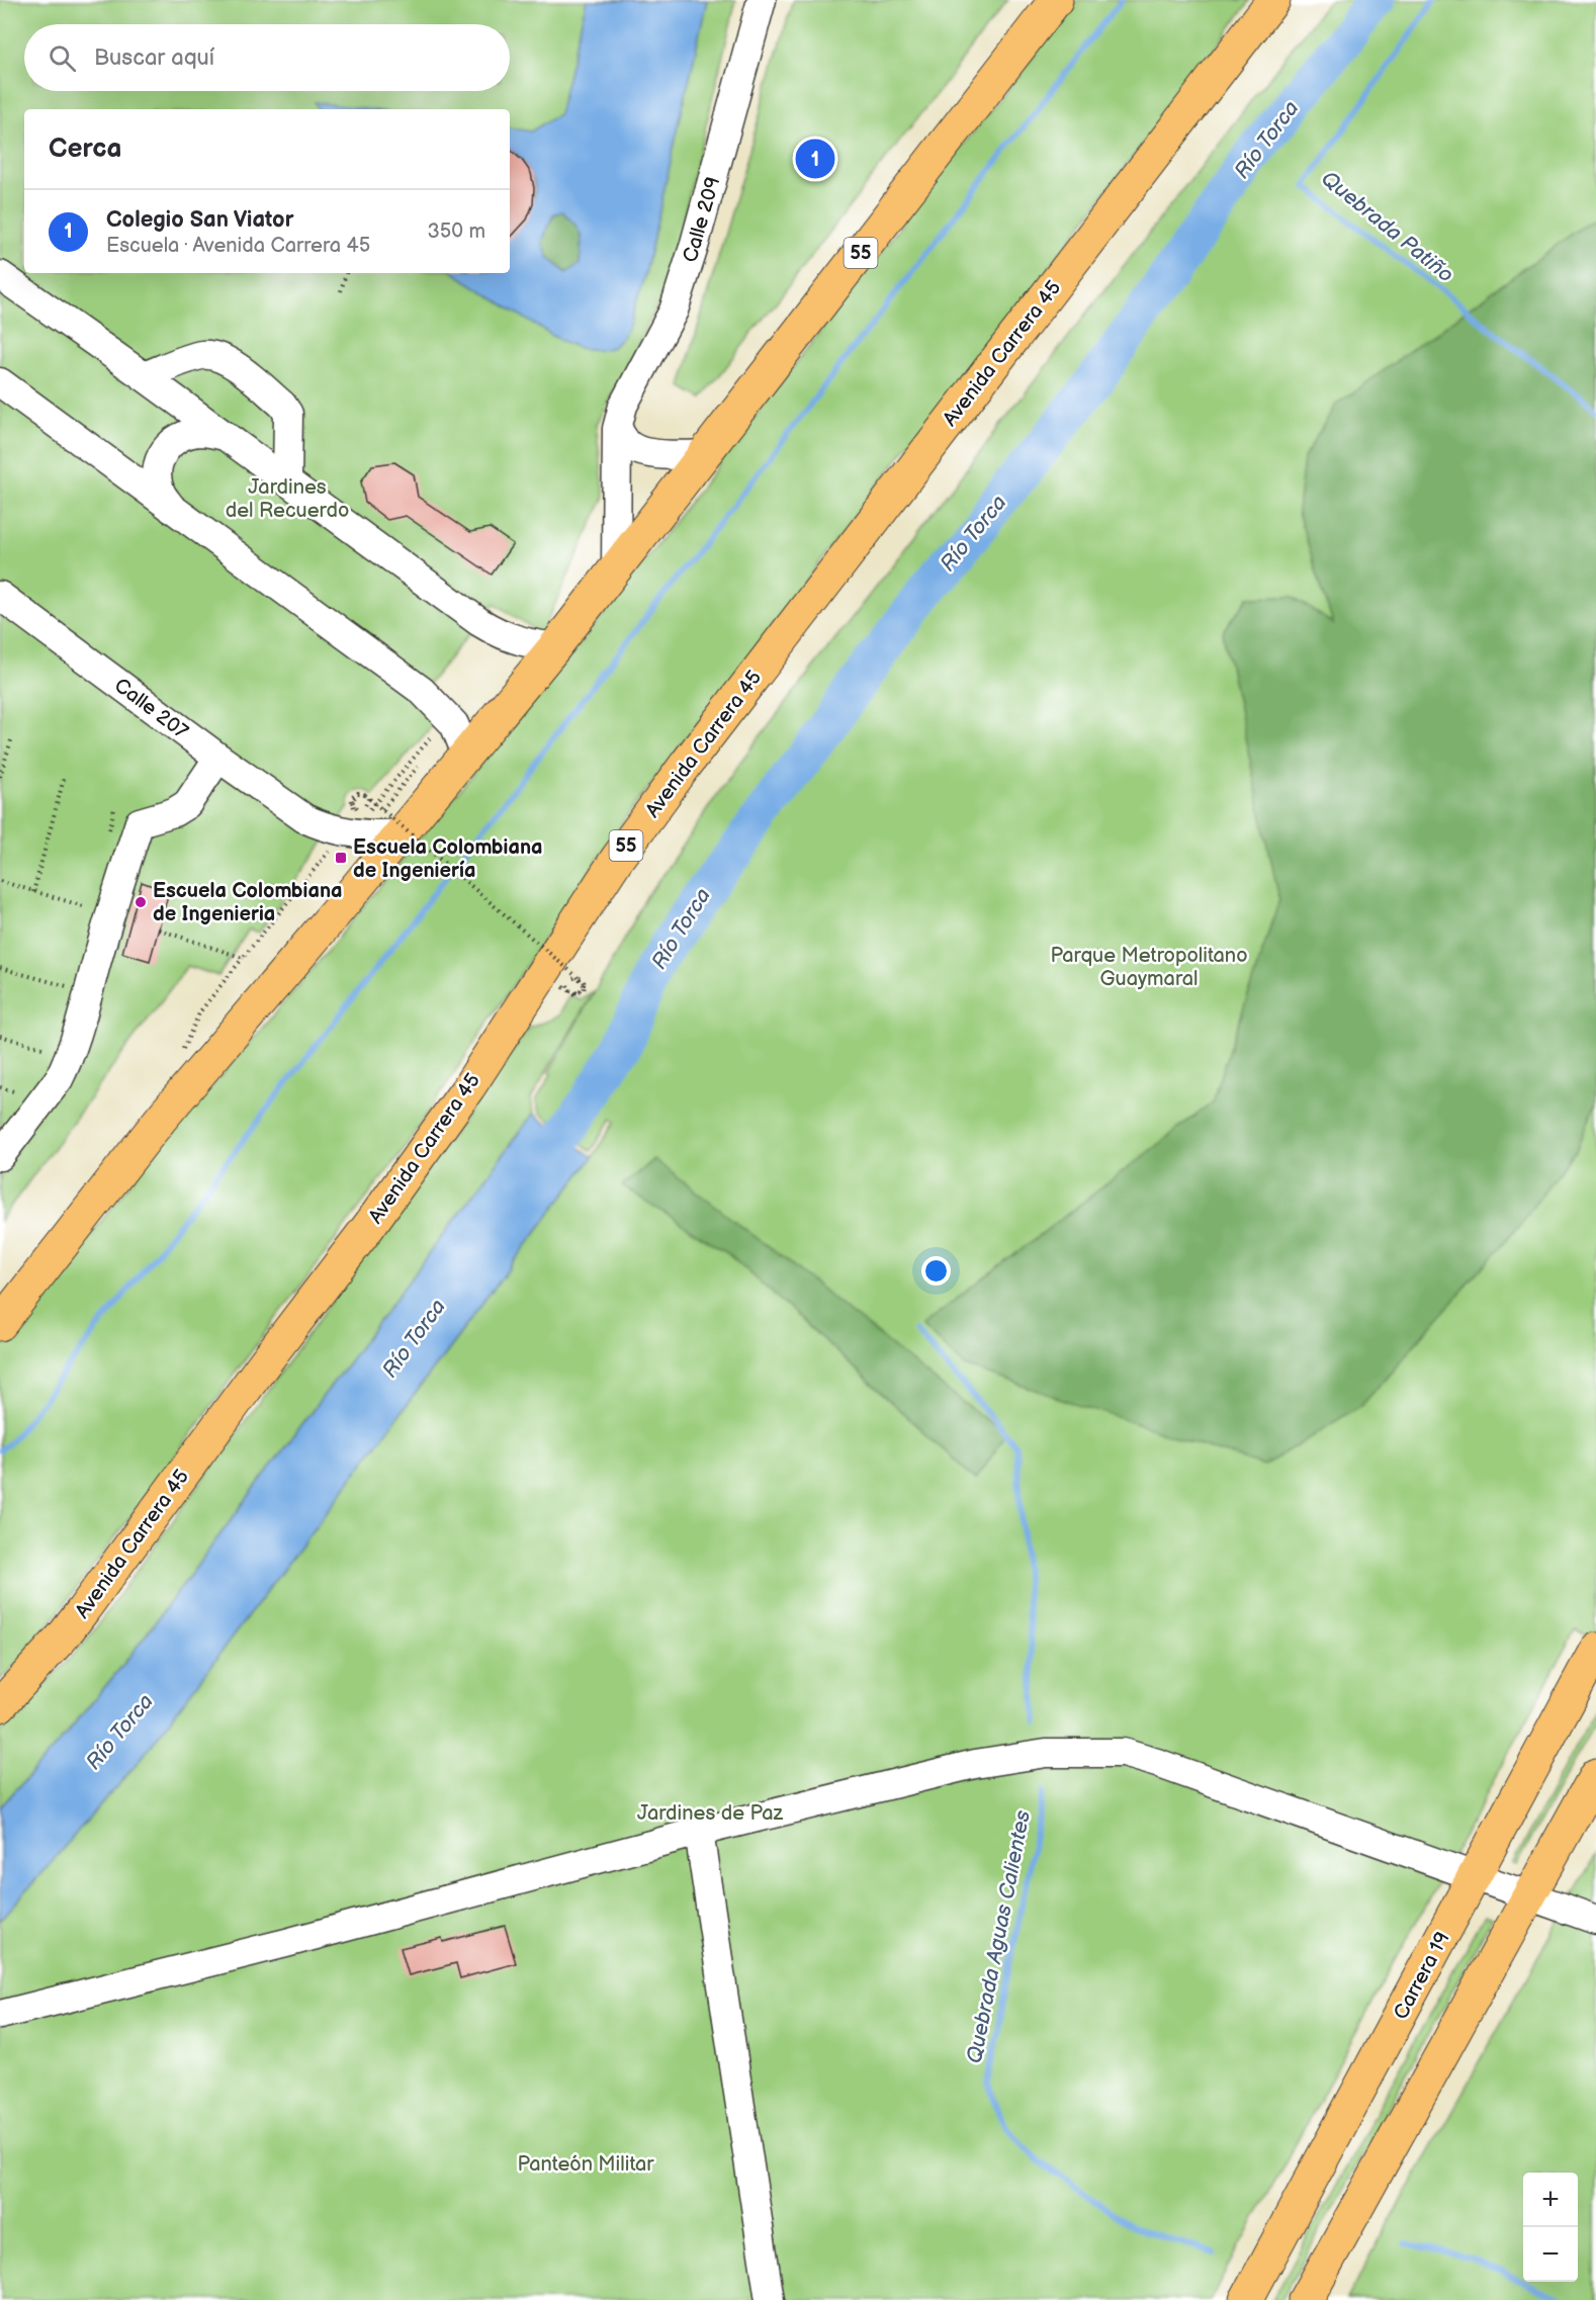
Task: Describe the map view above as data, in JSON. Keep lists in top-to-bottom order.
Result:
{
  "streets": {
    "main road": ["55", "Avenida Carrera 45", "Carrera 19"],
    "street": ["Calle 209", "Calle 207"]
  },
  "crossings": [
    ["Calle 209", "55"],
    ["55", "Calle 207"]
  ],
  "water": ["Río Torca", "Quebrada Patiño", "Quebrada Aguas Calientes"],
  "parks": [
    "Jardines del Recuerdo",
    "Parque Metropolitano Guaymaral",
    "Jardines de Paz",
    "Panteón Militar"
  ],
  "places": {
    "transit": ["Escuela Colombiana de Ingeniería"],
    "other": ["Escuela Colombiana de Ingenieria"]
  },
  "page": {
    "search": "Buscar aquí",
    "heading": "Cerca",
    "pins": "1",
    "list": [
      {
        "mark": "1",
        "name": "Colegio San Viator",
        "note": "Escuela · Avenida Carrera 45",
        "value": "350 m"
      }
    ],
    "map_buttons": ["+", "−"]
  }
}
